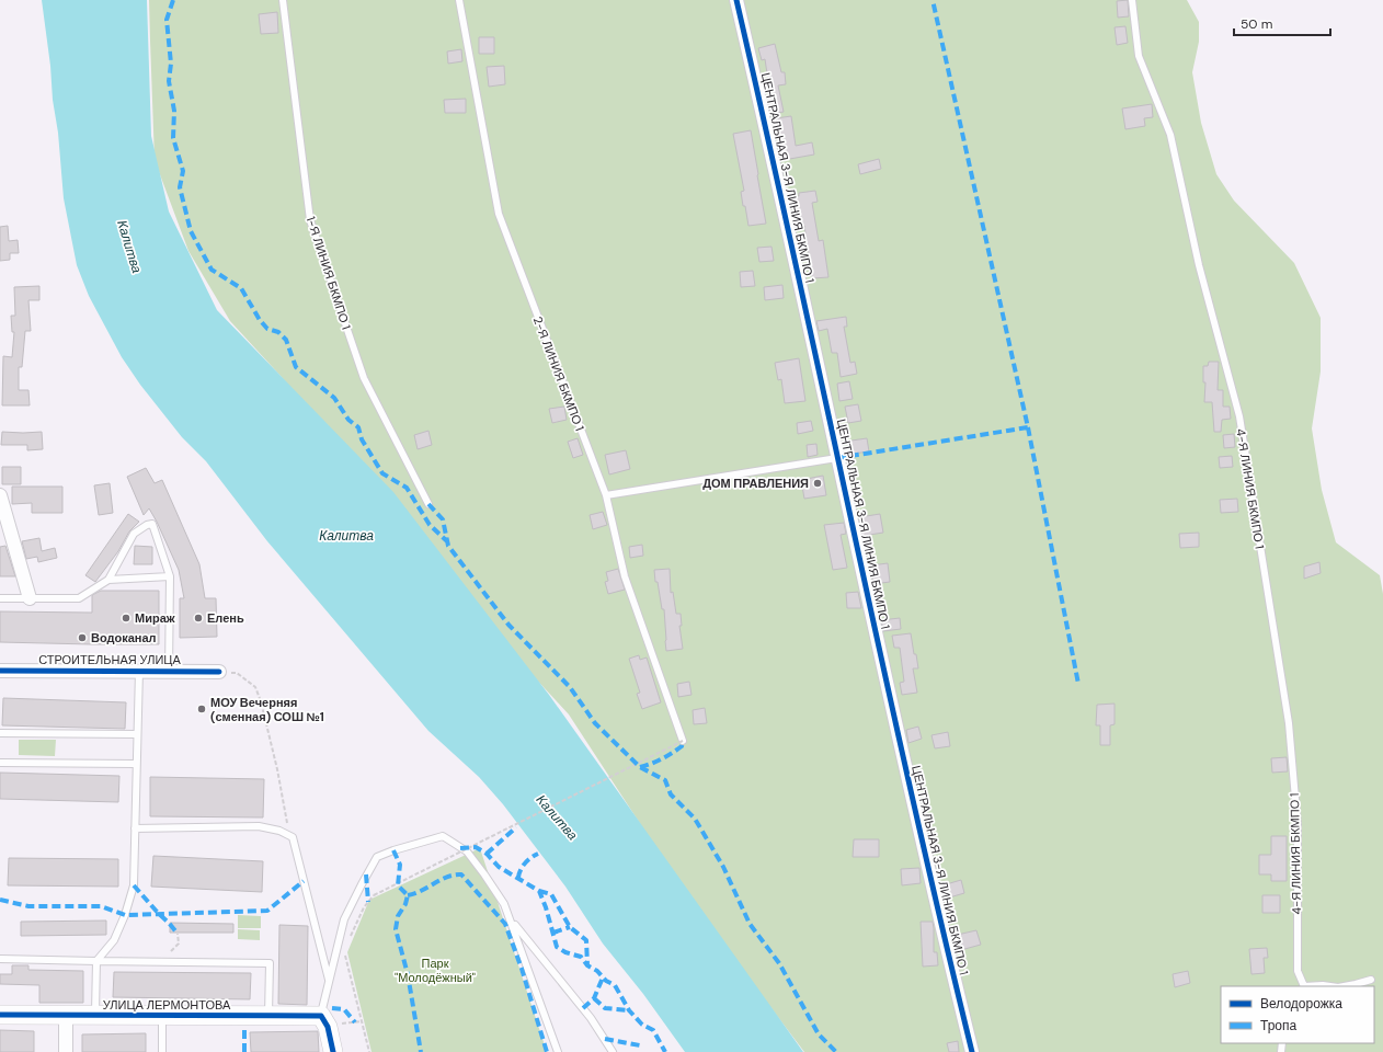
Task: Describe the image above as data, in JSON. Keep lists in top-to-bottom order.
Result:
{
  "streets": {
    "street": ["ЦЕНТРАЛЬНАЯ 3-Я ЛИНИЯ БКМПО 1", "СТРОИТЕЛЬНАЯ УЛИЦА", "УЛИЦА ЛЕРМОНТОВА"],
    "lane": ["1-Я ЛИНИЯ БКМПО 1", "2-Я ЛИНИЯ БКМПО 1", "4-Я ЛИНИЯ БКМПО 1"]
  },
  "water": ["Калитва"],
  "parks": ["Парк \"Молодёжный\""],
  "places": [
    "ДОМ ПРАВЛЕНИЯ",
    "Мираж",
    "Елень",
    "Водоканал",
    "МОУ Вечерняя (сменная) СОШ №1"
  ],
  "legend": ["Велодорожка", "Тропа"],
  "scale_bar": "50 m"
}
